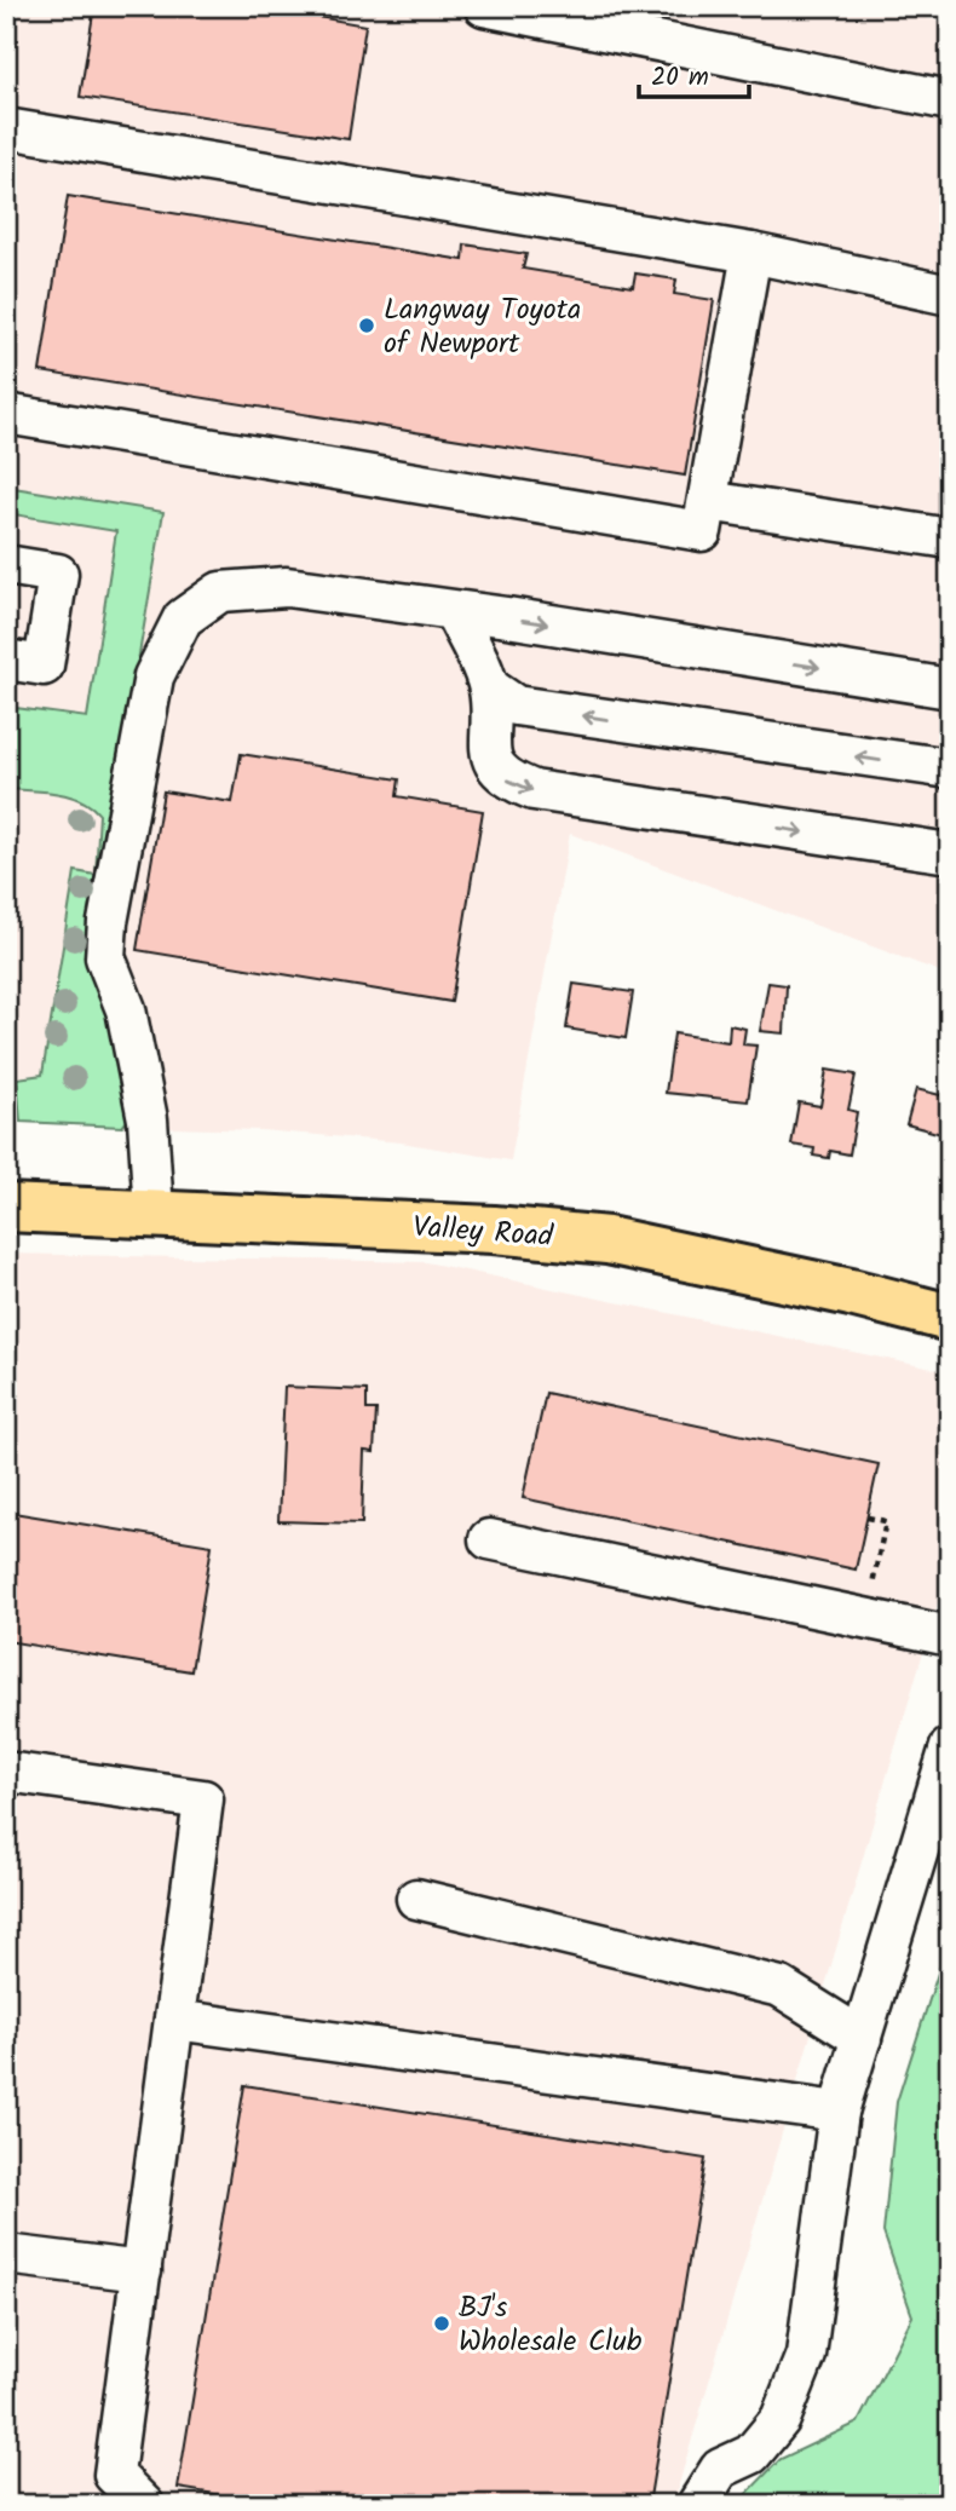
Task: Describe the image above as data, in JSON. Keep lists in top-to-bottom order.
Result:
{
  "streets": {
    "main road": ["Valley Road"]
  },
  "places": ["Langway Toyota of Newport", "BJ's Wholesale Club"],
  "scale_bar": "20 m"
}
